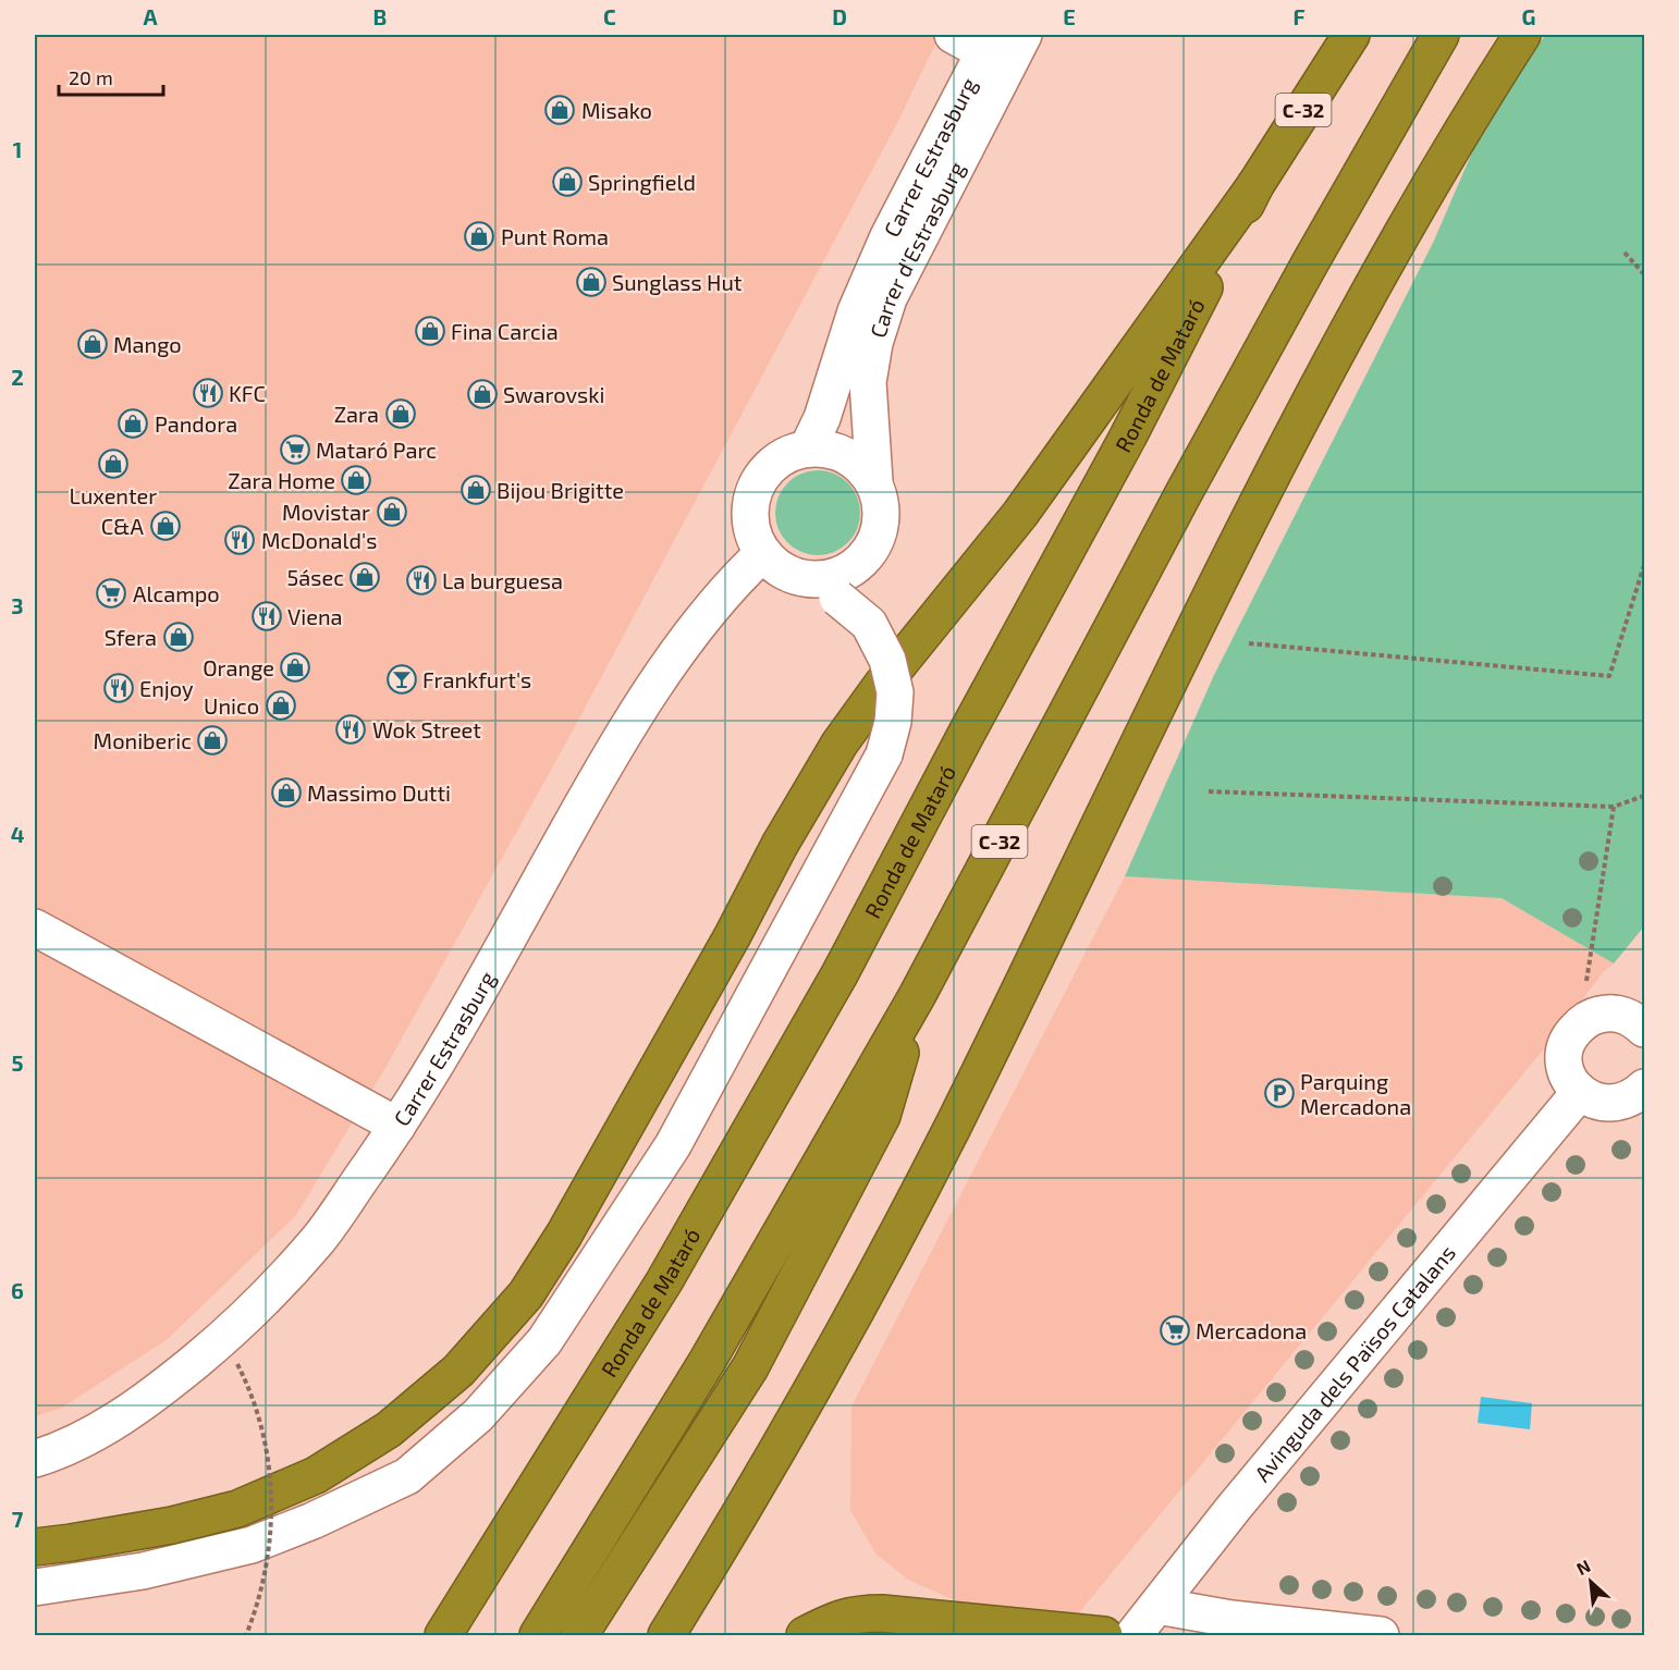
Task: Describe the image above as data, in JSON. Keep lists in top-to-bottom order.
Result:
{
  "streets": {
    "highway": ["C-32", "Ronda de Mataró"],
    "street": ["Carrer Estrasburg", "Carrer d'Estrasburg", "Avinguda dels Països Catalans"]
  },
  "crossings": [
    ["Carrer Estrasburg", "Carrer d'Estrasburg"]
  ],
  "places": {
    "shop": [
      "Misako",
      "Springfield",
      "Punt Roma",
      "Sunglass Hut",
      "Fina Carcia",
      "Mango",
      "Swarovski",
      "Zara",
      "Pandora",
      "Luxenter",
      "Zara Home",
      "Bijou Brigitte",
      "Movistar",
      "C&A",
      "5ásec",
      "Sfera",
      "Orange",
      "Unico",
      "Moniberic",
      "Massimo Dutti"
    ],
    "restaurant": [
      "KFC",
      "McDonald's",
      "La burguesa",
      "Viena",
      "Enjoy",
      "Wok Street"
    ],
    "supermarket": ["Mataró Parc", "Alcampo", "Mercadona"],
    "bar": ["Frankfurt's"],
    "parking": ["Parquing Mercadona"]
  },
  "scale_bar": "20 m",
  "north": "top left",
  "grid": {
    "columns": [
      "A",
      "B",
      "C",
      "D",
      "E",
      "F",
      "G"
    ],
    "rows": [
      "1",
      "2",
      "3",
      "4",
      "5",
      "6",
      "7"
    ]
  }
}
